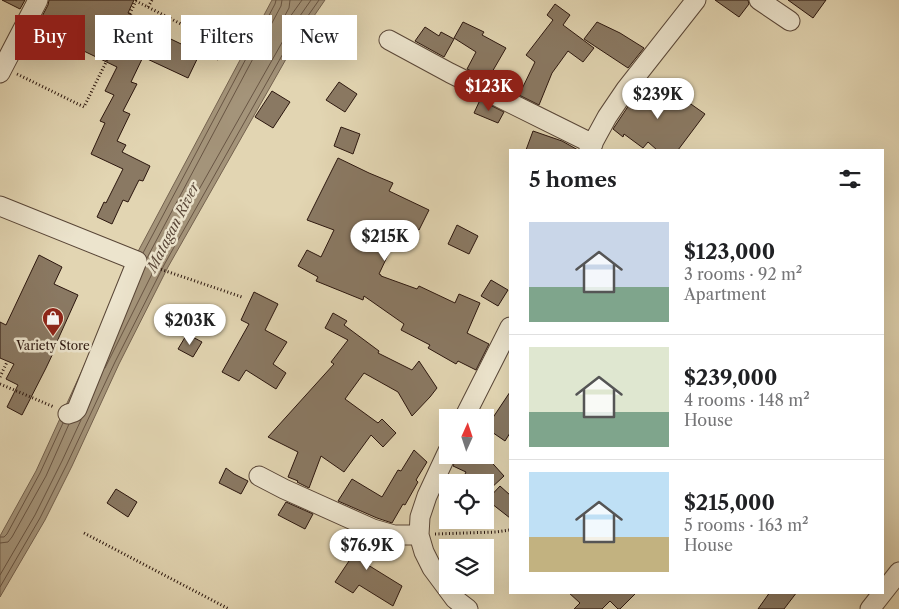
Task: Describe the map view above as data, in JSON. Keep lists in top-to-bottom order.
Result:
{
  "water": ["Matagan River"],
  "places": {
    "shop": ["Variety Store"]
  },
  "north": "top",
  "page": {
    "chip": [
      "Buy",
      "Rent",
      "Filters",
      "New"
    ],
    "price": [
      "$123K",
      "$239K",
      "$215K",
      "$203K",
      "$76.9K"
    ],
    "heading": "5 homes",
    "list": [
      {
        "name": "$123,000",
        "note": "3 rooms · 92 m² · Apartment"
      },
      {
        "name": "$239,000",
        "note": "4 rooms · 148 m² · House"
      },
      {
        "name": "$215,000",
        "note": "5 rooms · 163 m² · House"
      }
    ]
  }
}
